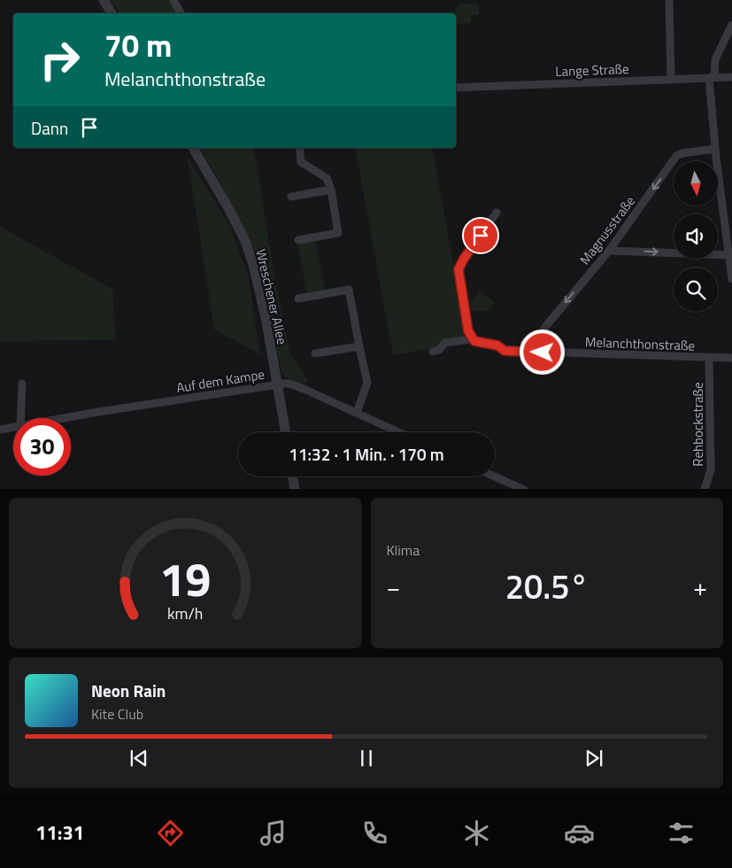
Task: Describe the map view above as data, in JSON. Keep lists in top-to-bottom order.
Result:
{
  "streets": {
    "street": [
      "Lange Straße",
      "Magnusstraße",
      "Wreschener Allee",
      "Melanchthonstraße",
      "Auf dem Kampe",
      "Rehbockstraße"
    ]
  },
  "crossings": [
    ["Magnusstraße", "Melanchthonstraße"],
    ["Wreschener Allee", "Auf dem Kampe"],
    ["Melanchthonstraße", "Rehbockstraße"]
  ],
  "one_way": ["Magnusstraße"],
  "north": "bottom",
  "page": {
    "turn": ["70 m", "Melanchthonstraße"],
    "then": "Dann",
    "limit": "30",
    "trip": "11:32 · 1 Min. · 170 m",
    "tile": "Klima",
    "heat": ["−", "20.5°", "+"],
    "song": ["Neon Rain", "Kite Club"],
    "tabs": "11:31",
    "gauge": ["19", "km/h"]
  }
}
